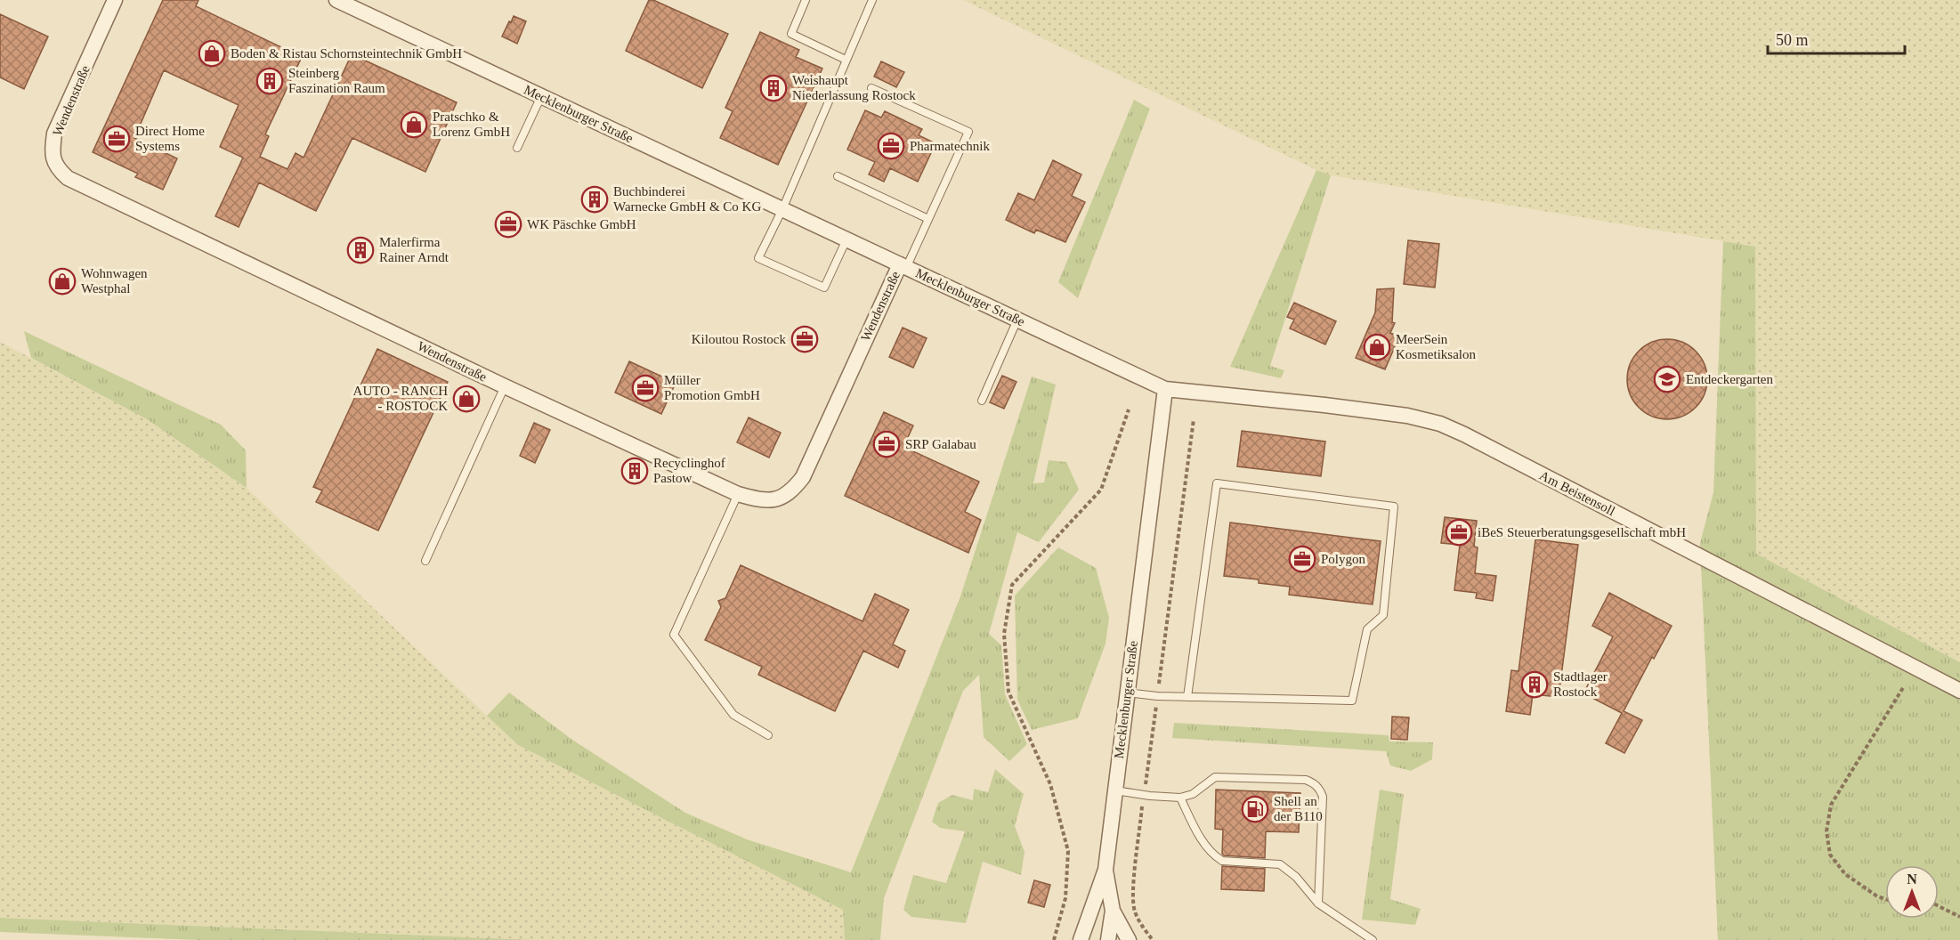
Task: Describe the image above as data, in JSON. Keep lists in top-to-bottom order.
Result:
{
  "streets": {
    "street": ["Wendenstraße", "Mecklenburger Straße", "Am Beistensoll"]
  },
  "crossings": [
    ["Wendenstraße", "Mecklenburger Straße"],
    ["Mecklenburger Straße", "Am Beistensoll"]
  ],
  "places": {
    "shop": [
      "Boden & Ristau Schornsteintechnik GmbH",
      "Pratschko & Lorenz GmbH",
      "Wohnwagen Westphal",
      "MeerSein Kosmetiksalon",
      "AUTO - RANCH - ROSTOCK"
    ],
    "building": [
      "Steinberg Faszination Raum",
      "Weishaupt Niederlassung Rostock",
      "Buchbinderei Warnecke GmbH & Co KG",
      "Malerfirma Rainer Arndt",
      "Recyclinghof Pastow",
      "Stadtlager Rostock"
    ],
    "office": [
      "Direct Home Systems",
      "Pharmatechnik",
      "WK Päschke GmbH",
      "Kiloutou Rostock",
      "Müller Promotion GmbH",
      "SRP Galabau",
      "iBeS Steuerberatungsgesellschaft mbH",
      "Polygon"
    ],
    "school or university": ["Entdeckergarten"],
    "fuel station": ["Shell an der B110"]
  },
  "scale_bar": "50 m",
  "north": "top"
}
